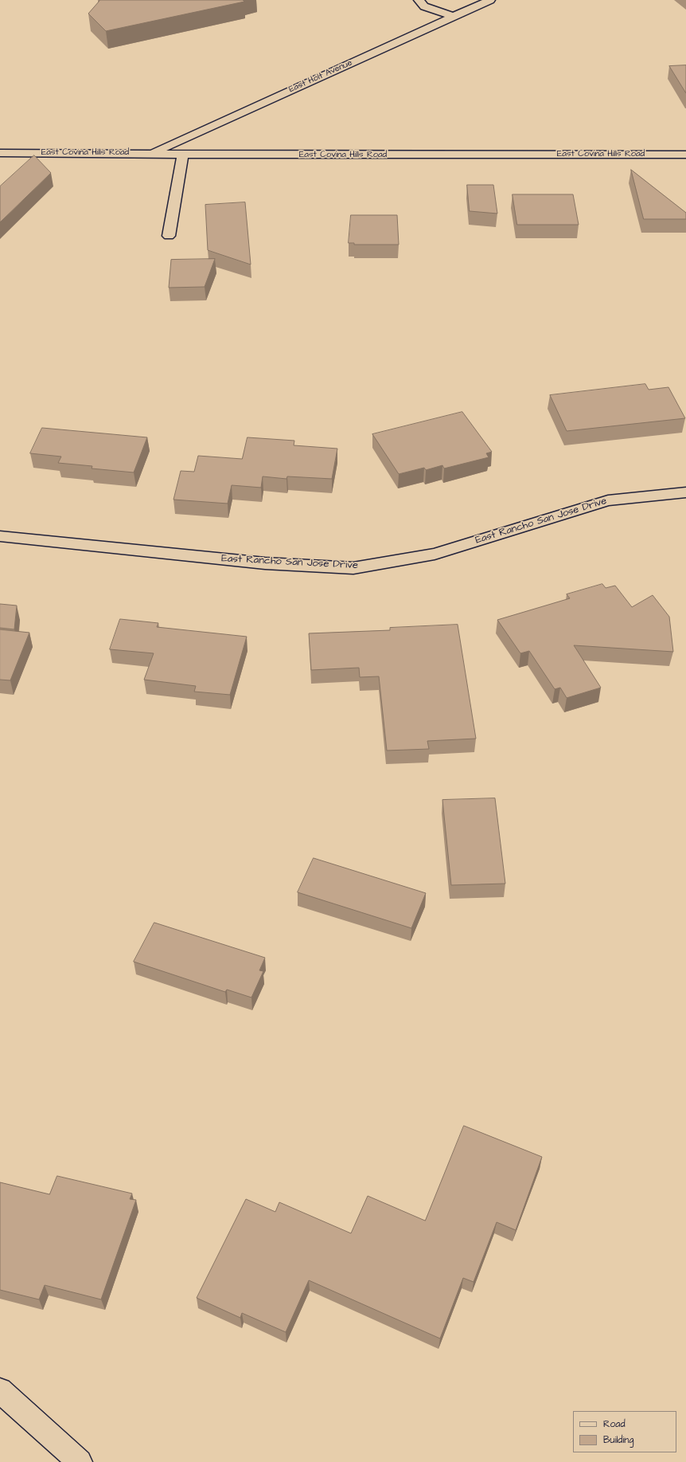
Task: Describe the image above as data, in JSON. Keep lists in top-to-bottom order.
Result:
{
  "streets": {
    "street": ["East Holt Avenue", "East Covina Hills Road", "East Rancho San Jose Drive"]
  },
  "crossings": [
    ["East Holt Avenue", "East Covina Hills Road"]
  ],
  "legend": ["Road", "Building"]
}
